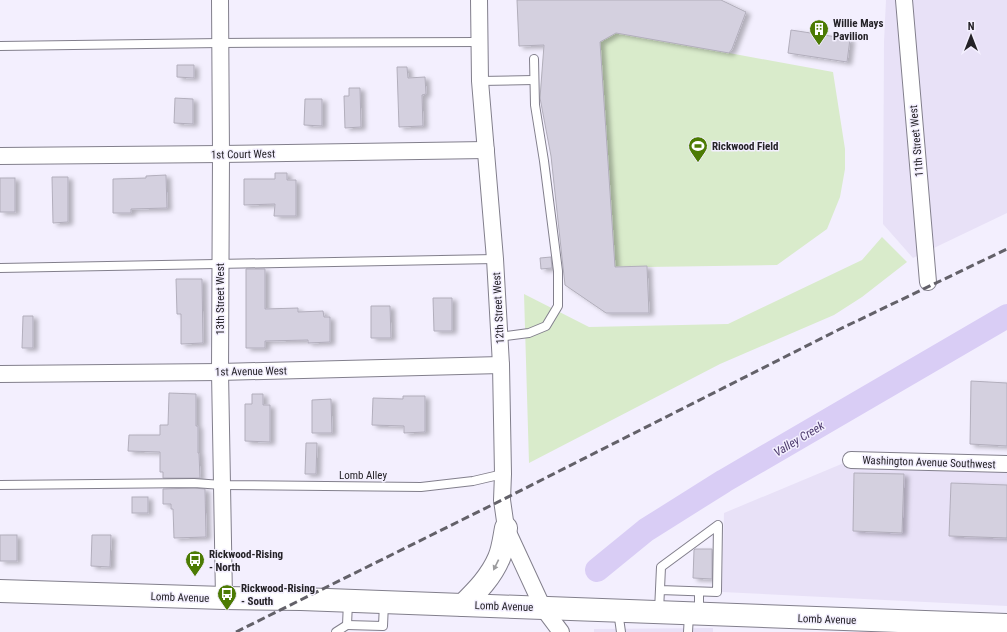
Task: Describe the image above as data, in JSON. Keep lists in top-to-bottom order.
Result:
{
  "streets": {
    "main road": ["Lomb Avenue"],
    "street": [
      "11th Street West",
      "1st Court West",
      "13th Street West",
      "12th Street West",
      "1st Avenue West",
      "Washington Avenue Southwest"
    ],
    "lane": ["Lomb Alley"]
  },
  "crossings": [
    ["1st Court West", "13th Street West"],
    ["1st Court West", "12th Street West"],
    ["13th Street West", "1st Avenue West"],
    ["13th Street West", "Lomb Alley"],
    ["13th Street West", "Lomb Avenue"],
    ["12th Street West", "1st Avenue West"],
    ["12th Street West", "Lomb Alley"],
    ["12th Street West", "Lomb Avenue"]
  ],
  "water": ["Valley Creek"],
  "places": {
    "building": ["Willie Mays Pavilion"],
    "sports": ["Rickwood Field"],
    "bus stop": ["Rickwood-Rising - North", "Rickwood-Rising - South"]
  },
  "north": "top"
}
